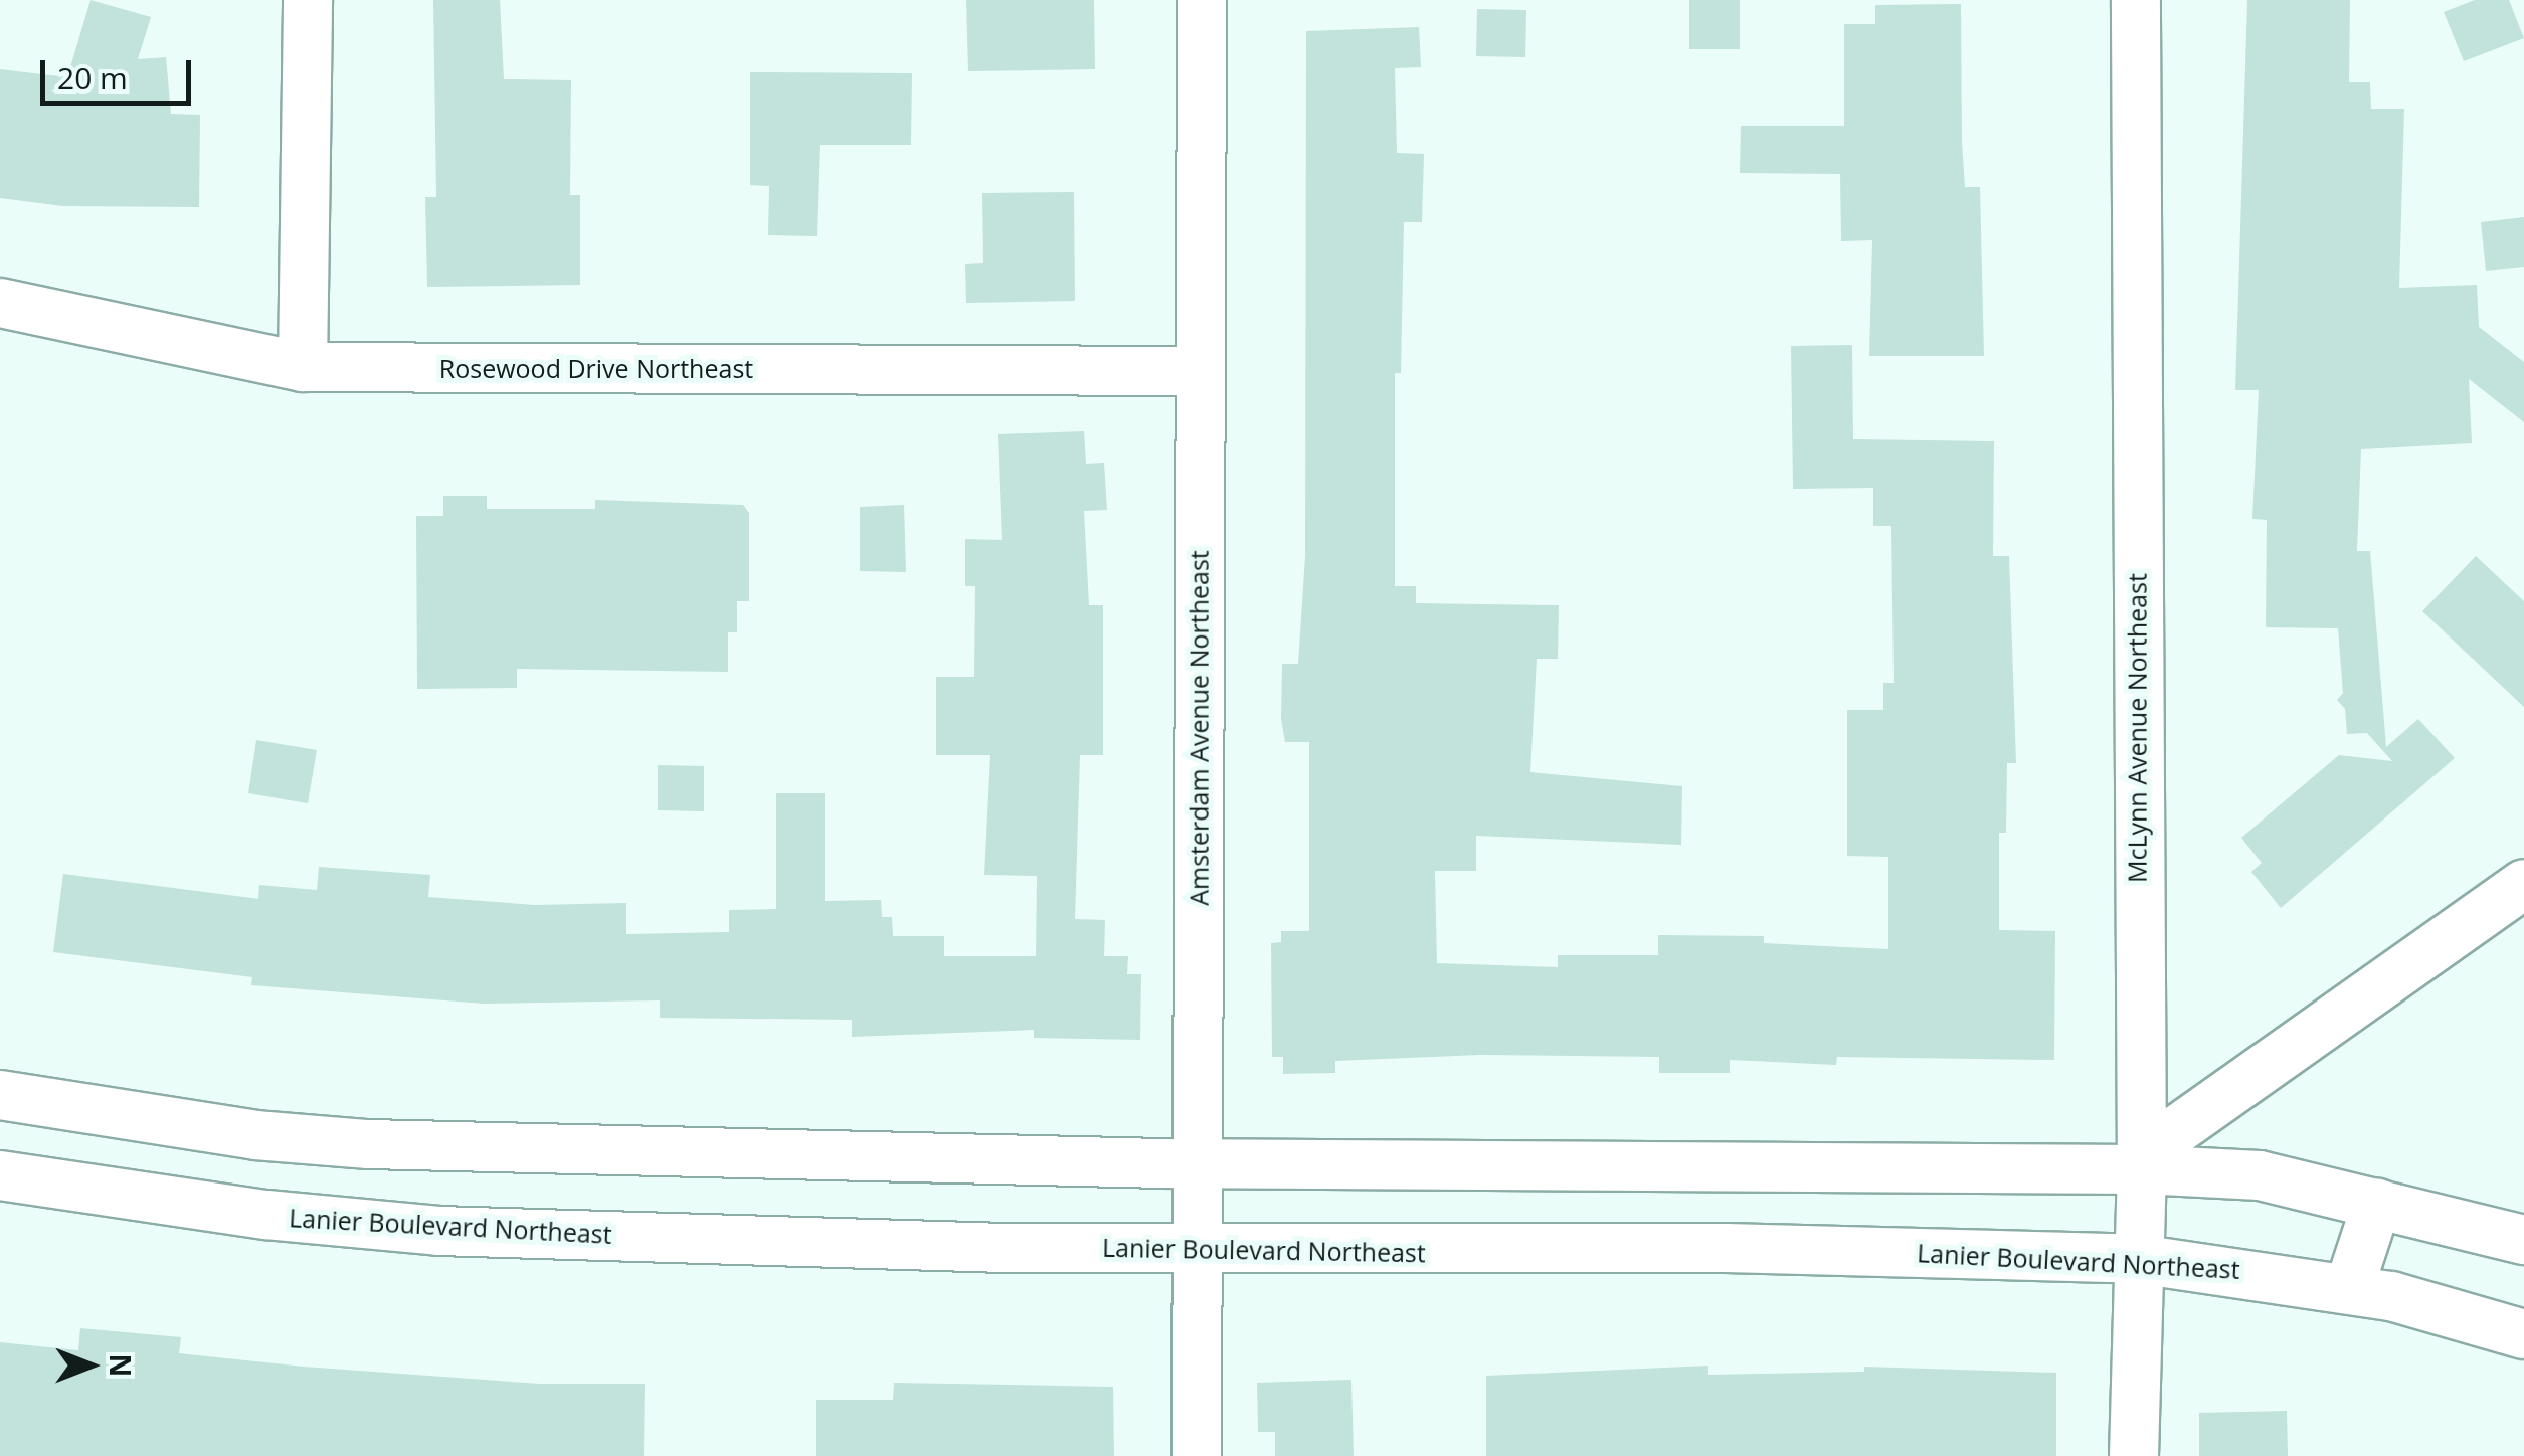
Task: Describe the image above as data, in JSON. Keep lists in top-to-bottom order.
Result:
{
  "streets": {
    "street": [
      "Rosewood Drive Northeast",
      "Amsterdam Avenue Northeast",
      "McLynn Avenue Northeast",
      "Lanier Boulevard Northeast"
    ]
  },
  "crossings": [
    ["Rosewood Drive Northeast", "Amsterdam Avenue Northeast"],
    ["Amsterdam Avenue Northeast", "Lanier Boulevard Northeast"],
    ["McLynn Avenue Northeast", "Lanier Boulevard Northeast"]
  ],
  "scale_bar": "20 m",
  "north": "right"
}
